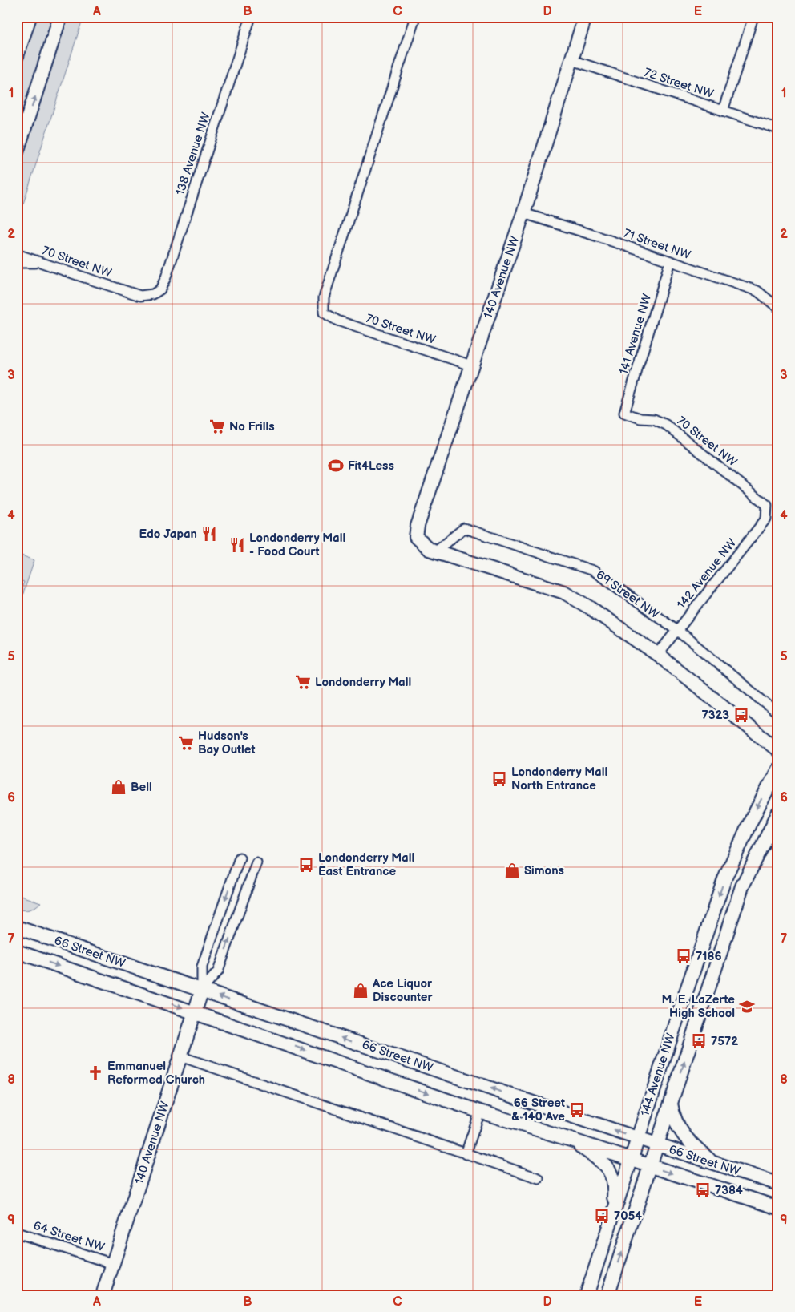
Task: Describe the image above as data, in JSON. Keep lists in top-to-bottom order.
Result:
{
  "streets": {
    "street": [
      "72 Street NW",
      "138 Avenue NW",
      "71 Street NW",
      "70 Street NW",
      "140 Avenue NW",
      "141 Avenue NW",
      "142 Avenue NW",
      "69 Street NW",
      "66 Street NW",
      "144 Avenue NW",
      "64 Street NW"
    ]
  },
  "crossings": [
    ["72 Street NW", "140 Avenue NW"],
    ["138 Avenue NW", "70 Street NW"],
    ["71 Street NW", "140 Avenue NW"],
    ["71 Street NW", "141 Avenue NW"],
    ["70 Street NW", "140 Avenue NW"],
    ["70 Street NW", "141 Avenue NW"],
    ["70 Street NW", "142 Avenue NW"],
    ["140 Avenue NW", "69 Street NW"],
    ["140 Avenue NW", "66 Street NW"],
    ["140 Avenue NW", "64 Street NW"],
    ["142 Avenue NW", "69 Street NW"],
    ["66 Street NW", "144 Avenue NW"]
  ],
  "places": {
    "supermarket": ["No Frills", "Londonderry Mall", "Hudson's Bay Outlet"],
    "sports": ["Fit4Less"],
    "restaurant": ["Edo Japan", "Londonderry Mall - Food Court"],
    "bus stop": [
      "7323",
      "Londonderry Mall North Entrance",
      "Londonderry Mall East Entrance",
      "7186",
      "7572",
      "66 Street & 140 Ave",
      "7384",
      "7054"
    ],
    "shop": ["Bell", "Simons", "Ace Liquor Discounter"],
    "school or university": ["M. E. LaZerte High School"],
    "church": ["Emmanuel Reformed Church"]
  },
  "grid": {
    "columns": [
      "A",
      "B",
      "C",
      "D",
      "E"
    ],
    "rows": [
      "1",
      "2",
      "3",
      "4",
      "5",
      "6",
      "7",
      "8",
      "9"
    ]
  }
}
